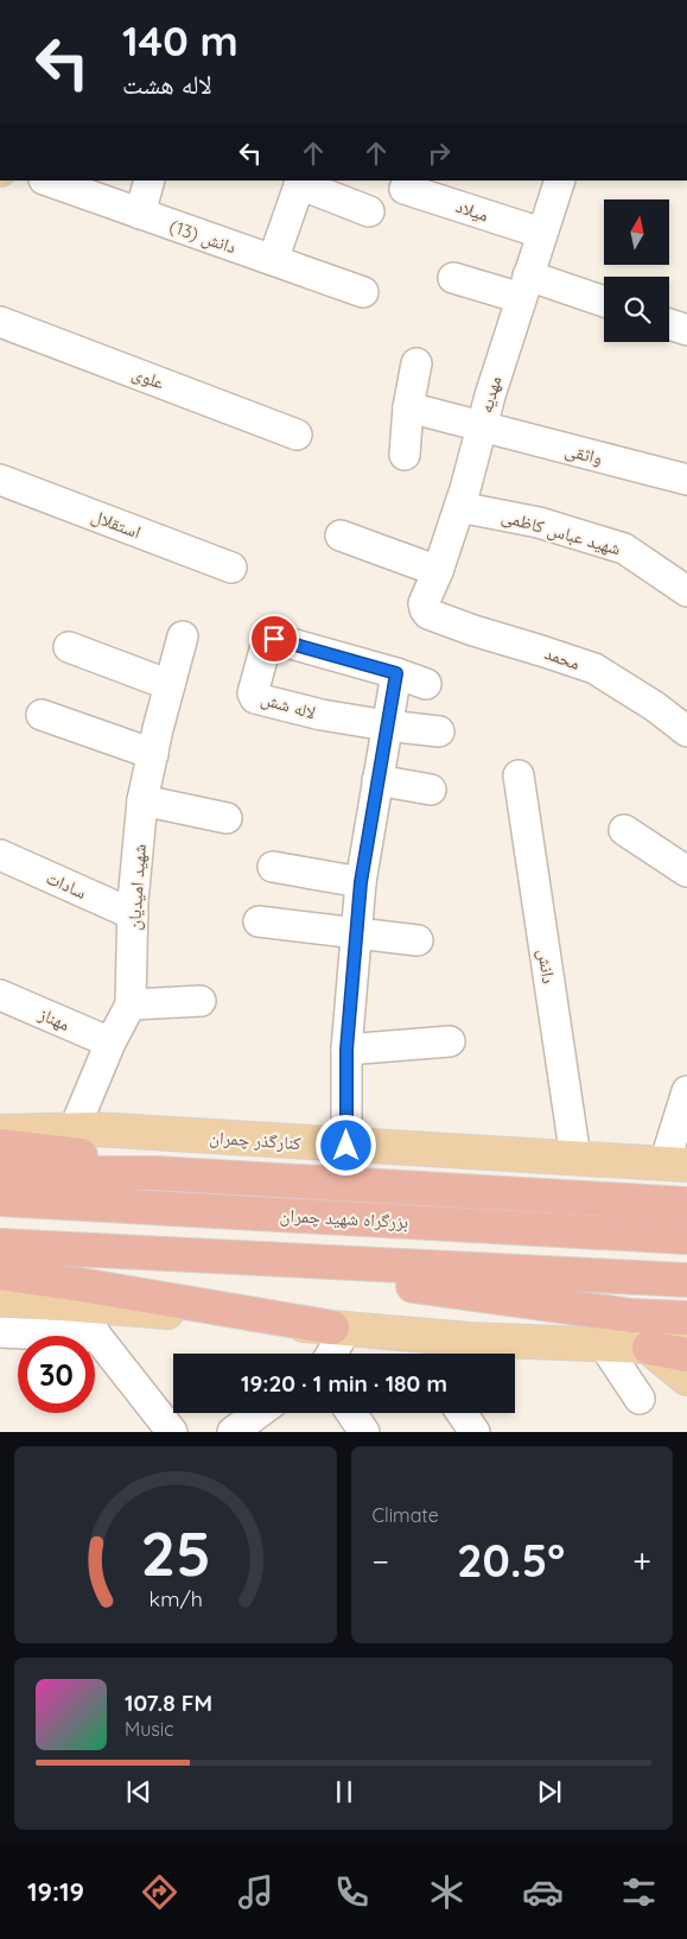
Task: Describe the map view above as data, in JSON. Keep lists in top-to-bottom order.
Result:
{
  "streets": {
    "highway": ["بزرگراه شهید چمران"],
    "main road": ["کنارگذر چمران"],
    "street": [
      "میلاد",
      "دانش (13)",
      "علوی",
      "مهدیه",
      "واثقی",
      "استقلال",
      "شهید عباس کاظمی",
      "محمد",
      "لاله شش",
      "سادات",
      "شهید امیدیان",
      "دانش",
      "مهناز"
    ]
  },
  "crossings": [
    ["میلاد", "مهدیه"],
    ["مهدیه", "واثقی"],
    ["مهدیه", "شهید عباس کاظمی"],
    ["مهدیه", "محمد"],
    ["سادات", "شهید امیدیان"],
    ["شهید امیدیان", "مهناز"],
    ["شهید امیدیان", "کنارگذر چمران"],
    ["دانش", "کنارگذر چمران"]
  ],
  "north": "top",
  "page": {
    "turn": ["140 m", "لاله هشت"],
    "limit": "30",
    "trip": "19:20 · 1 min · 180 m",
    "tile": "Climate",
    "heat": ["−", "20.5°", "+"],
    "song": ["107.8 FM", "Music"],
    "tabs": "19:19",
    "gauge": ["25", "km/h"]
  }
}
